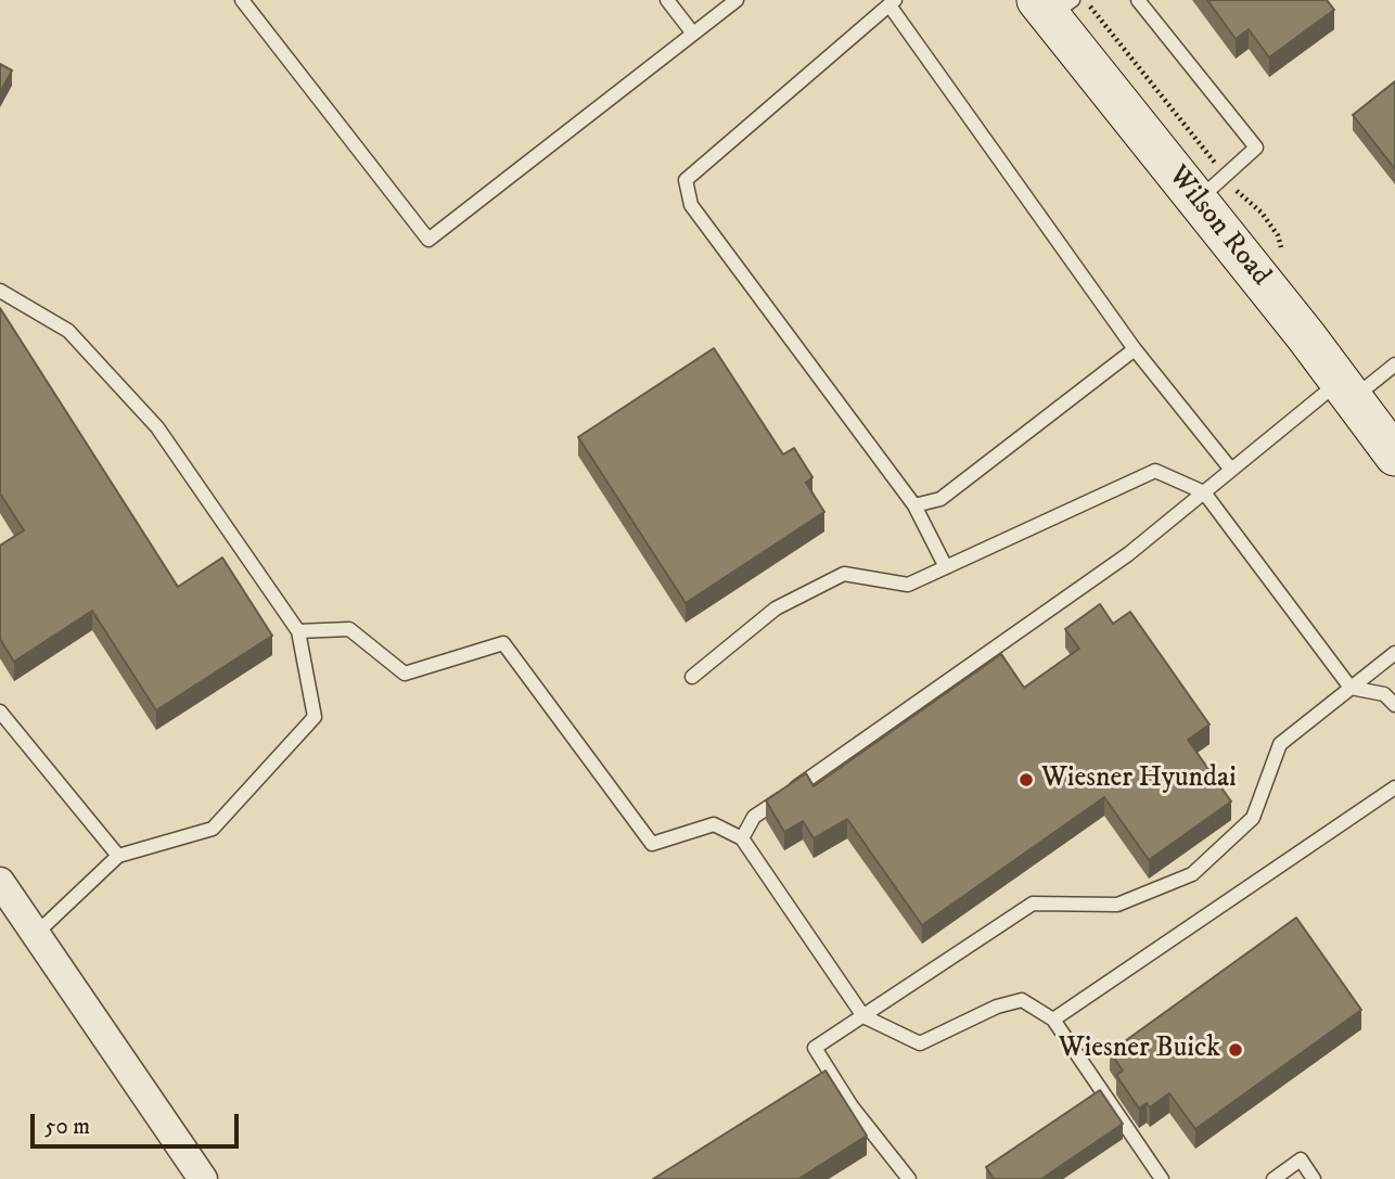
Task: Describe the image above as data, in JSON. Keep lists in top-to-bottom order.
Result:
{
  "streets": {
    "street": ["Wilson Road"]
  },
  "places": ["Wiesner Hyundai", "Wiesner Buick"],
  "scale_bar": "50 m"
}
